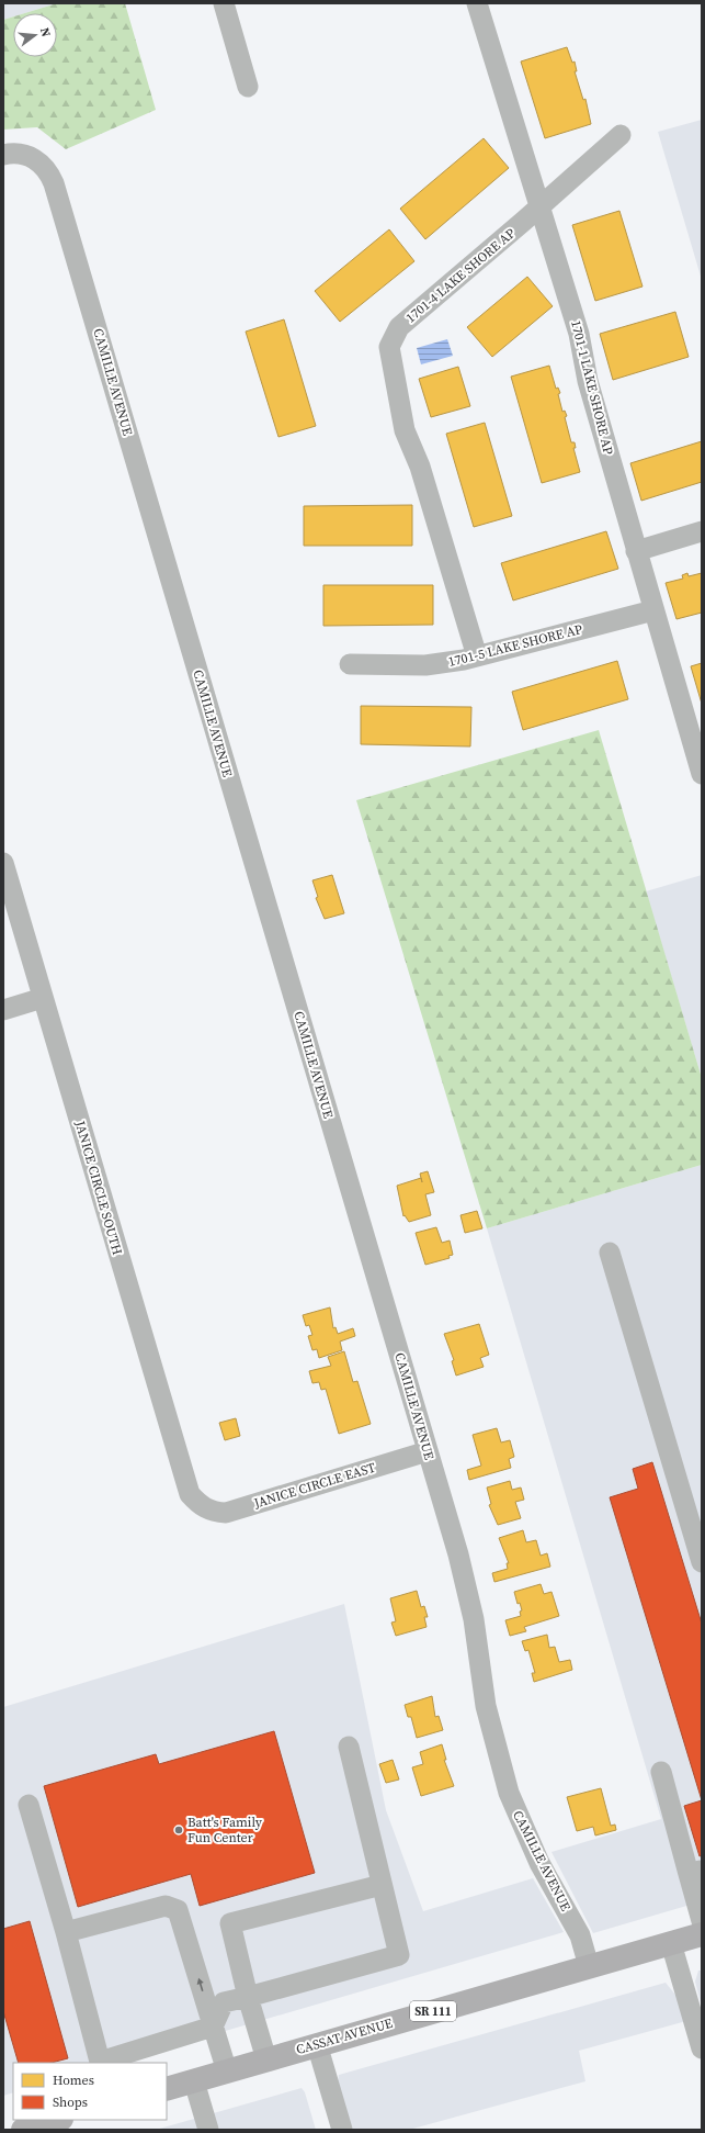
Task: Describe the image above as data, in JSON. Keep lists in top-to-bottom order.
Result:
{
  "streets": {
    "main road": ["SR 111", "CASSAT AVENUE"],
    "street": [
      "1701-4 LAKE SHORE AP",
      "CAMILLE AVENUE",
      "1701-1 LAKE SHORE AP",
      "1701-5 LAKE SHORE AP",
      "JANICE CIRCLE SOUTH",
      "JANICE CIRCLE EAST"
    ]
  },
  "crossings": [
    ["1701-4 LAKE SHORE AP", "1701-1 LAKE SHORE AP"],
    ["1701-4 LAKE SHORE AP", "1701-5 LAKE SHORE AP"],
    ["CAMILLE AVENUE", "JANICE CIRCLE EAST"],
    ["CAMILLE AVENUE", "CASSAT AVENUE"],
    ["1701-1 LAKE SHORE AP", "1701-5 LAKE SHORE AP"],
    ["JANICE CIRCLE SOUTH", "JANICE CIRCLE EAST"]
  ],
  "places": ["Batt's Family Fun Center"],
  "legend": ["Homes", "Shops"],
  "north": "right"
}
